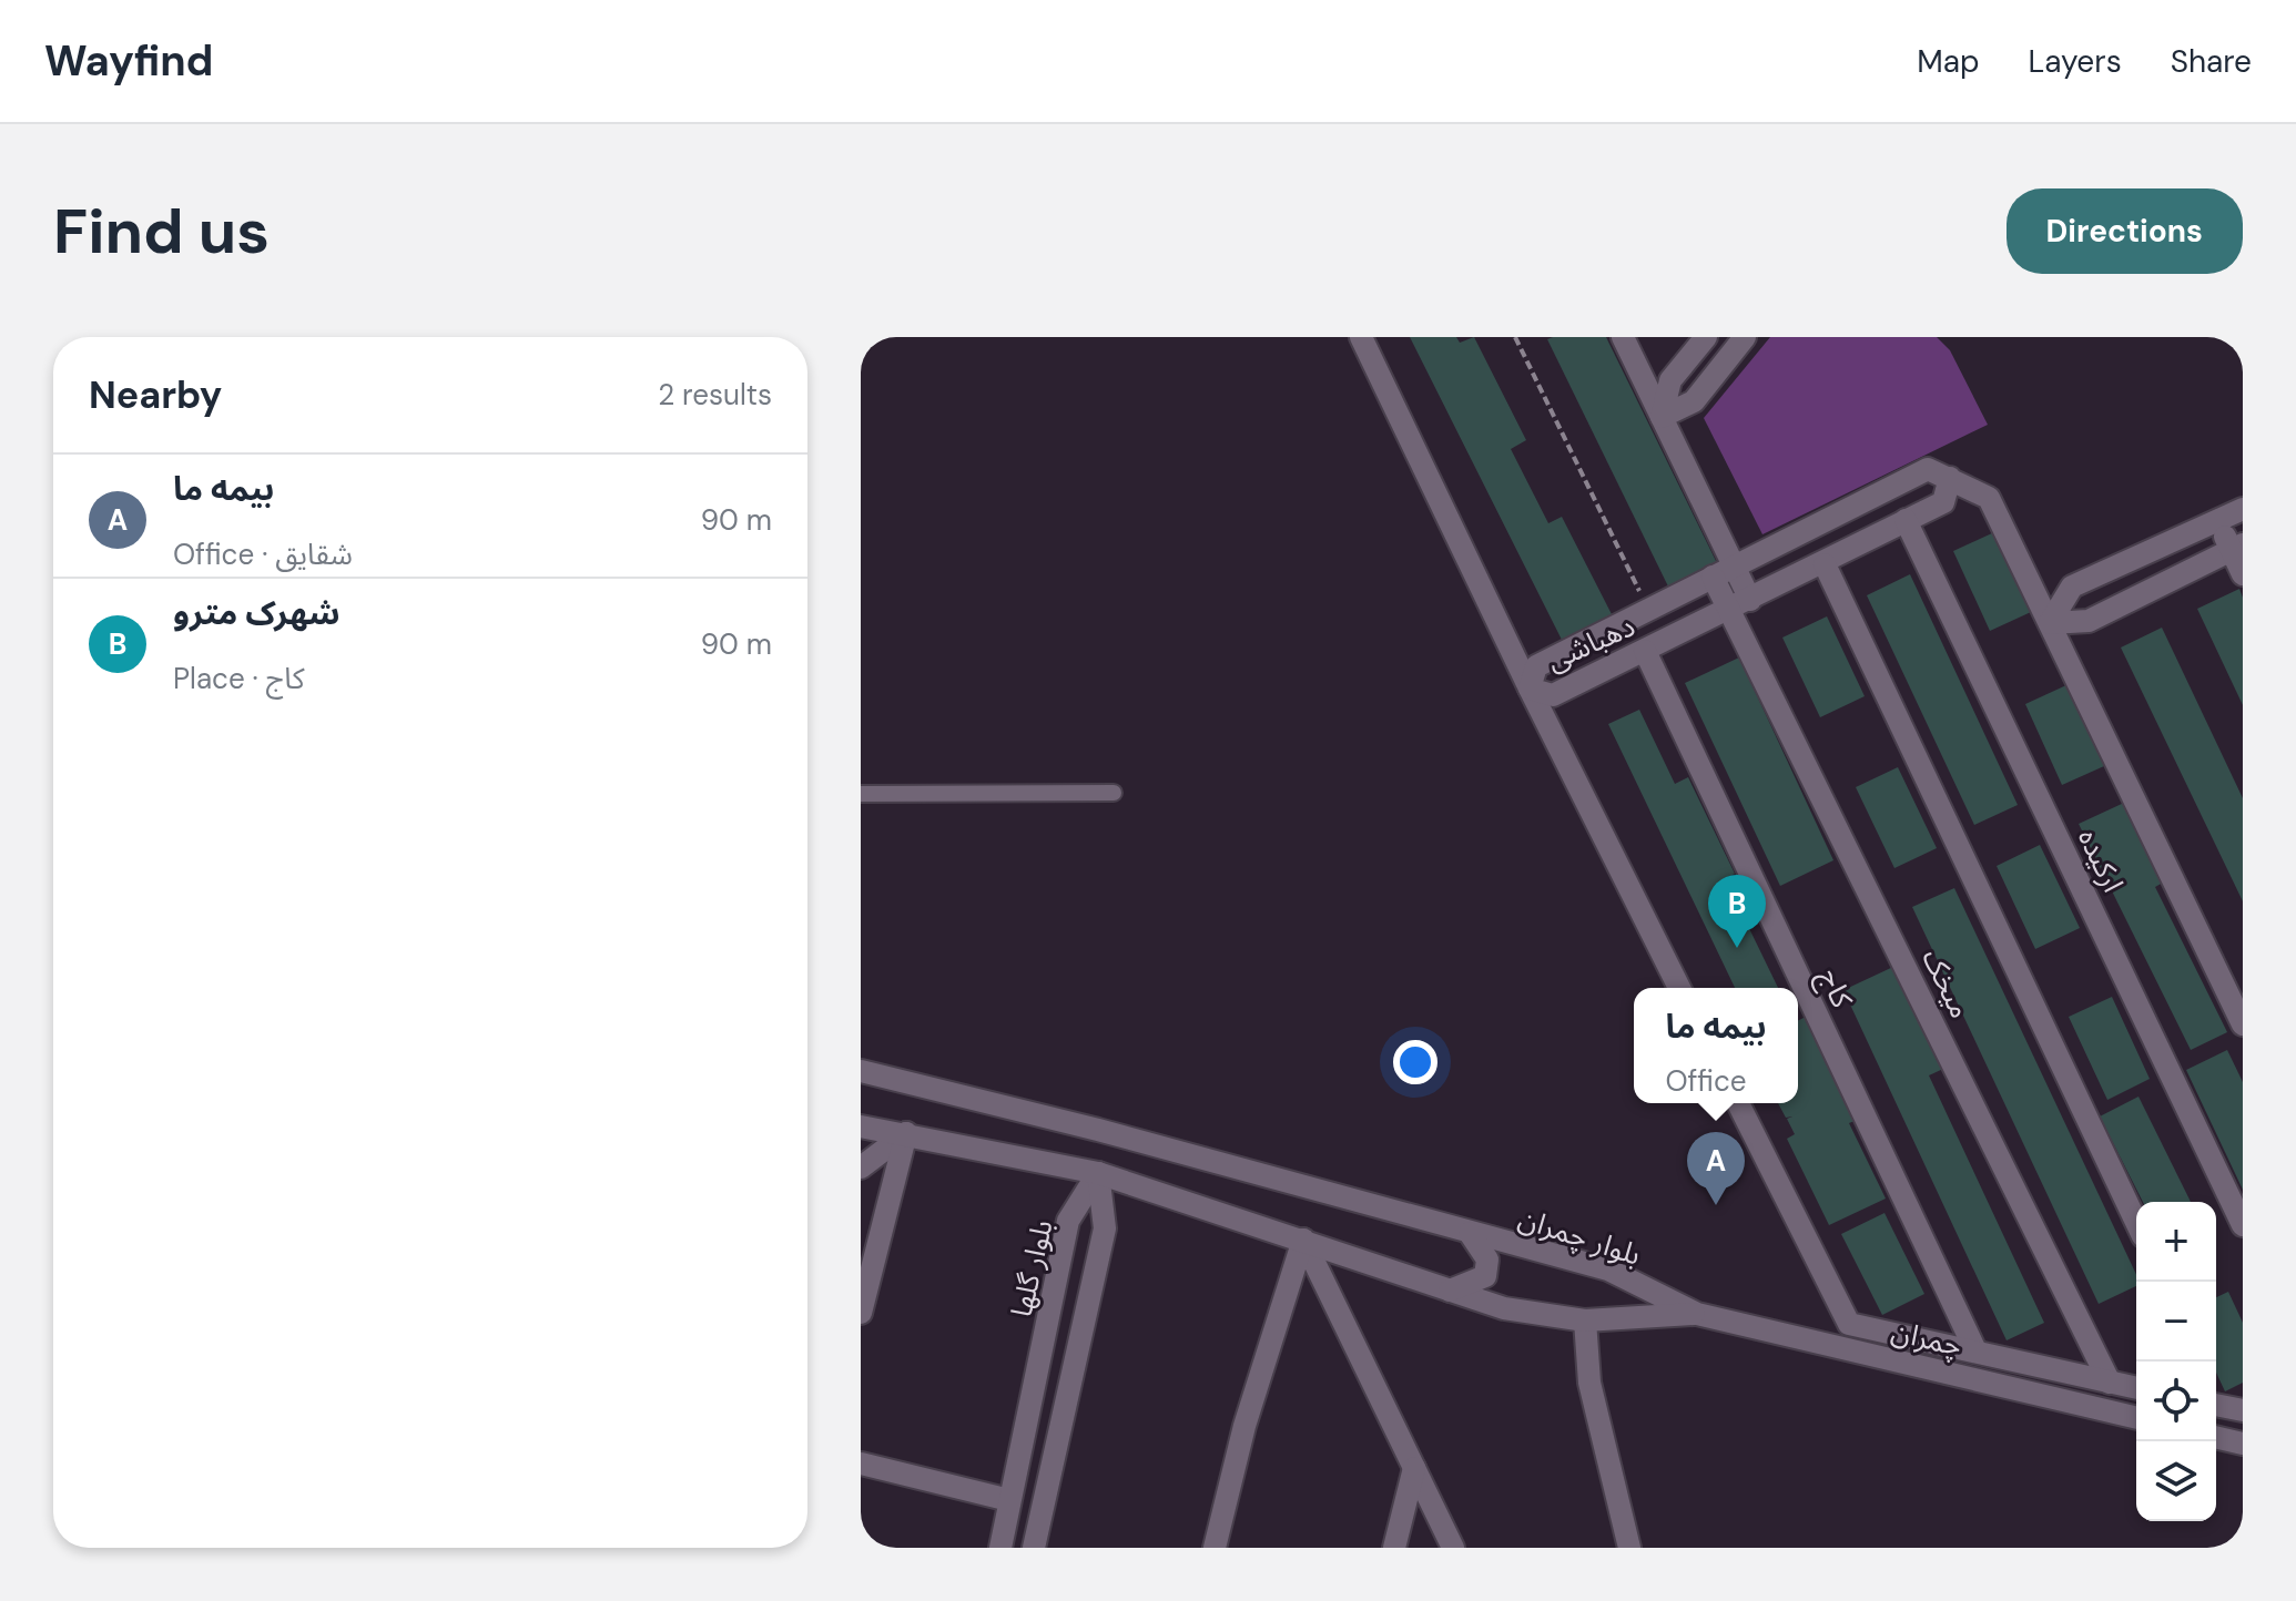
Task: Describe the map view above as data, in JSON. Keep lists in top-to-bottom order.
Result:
{
  "streets": {
    "street": [
      "دهباشی",
      "ارکیده",
      "میخک",
      "کاج",
      "بلوار چمران",
      "بلوار گلها",
      "چمران"
    ]
  },
  "crossings": [
    ["دهباشی", "ارکیده"],
    ["دهباشی", "میخک"],
    ["دهباشی", "کاج"],
    ["بلوار چمران", "چمران"]
  ],
  "page": {
    "header": "Wayfind",
    "nav": ["Map", "Layers", "Share"],
    "buttons": "Directions",
    "title": "Find us",
    "heading": ["Nearby", "2 results"],
    "list": [
      {
        "mark": "A",
        "name": "بیمه ما",
        "note": "Office · شقایق",
        "value": "90 m"
      },
      {
        "mark": "B",
        "name": "شهرک مترو",
        "note": "Place · کاج",
        "value": "90 m"
      }
    ],
    "pins": ["B", "A"],
    "popup": ["بیمه ما", "Office"],
    "map_buttons": ["+", "−"]
  }
}
